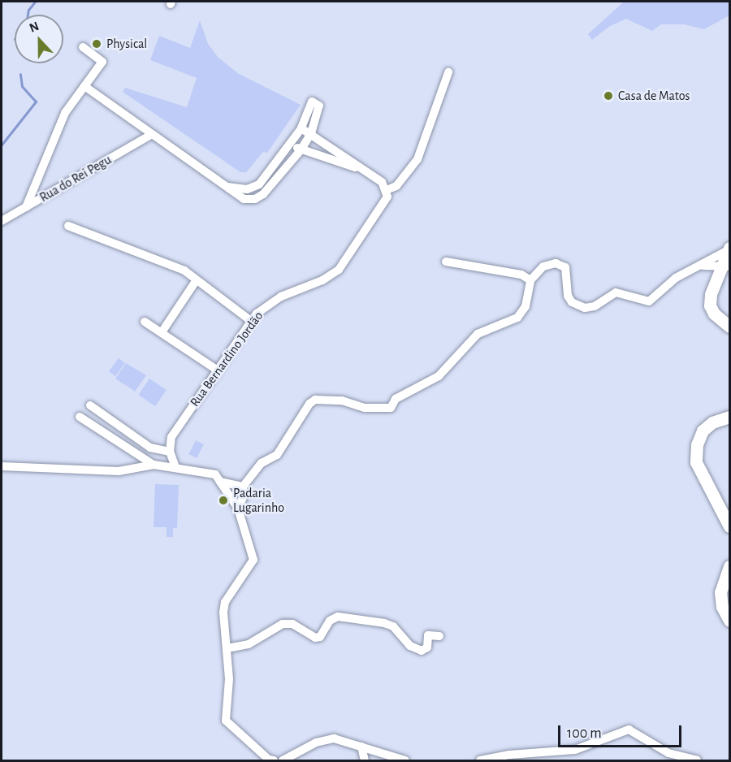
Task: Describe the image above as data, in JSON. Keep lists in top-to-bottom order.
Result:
{
  "streets": {
    "street": ["Rua do Rei Pegu", "Rua Bernardino Jordão"]
  },
  "places": ["Physical", "Casa de Matos", "Padaria Lugarinho"],
  "scale_bar": "100 m",
  "north": "top"
}
